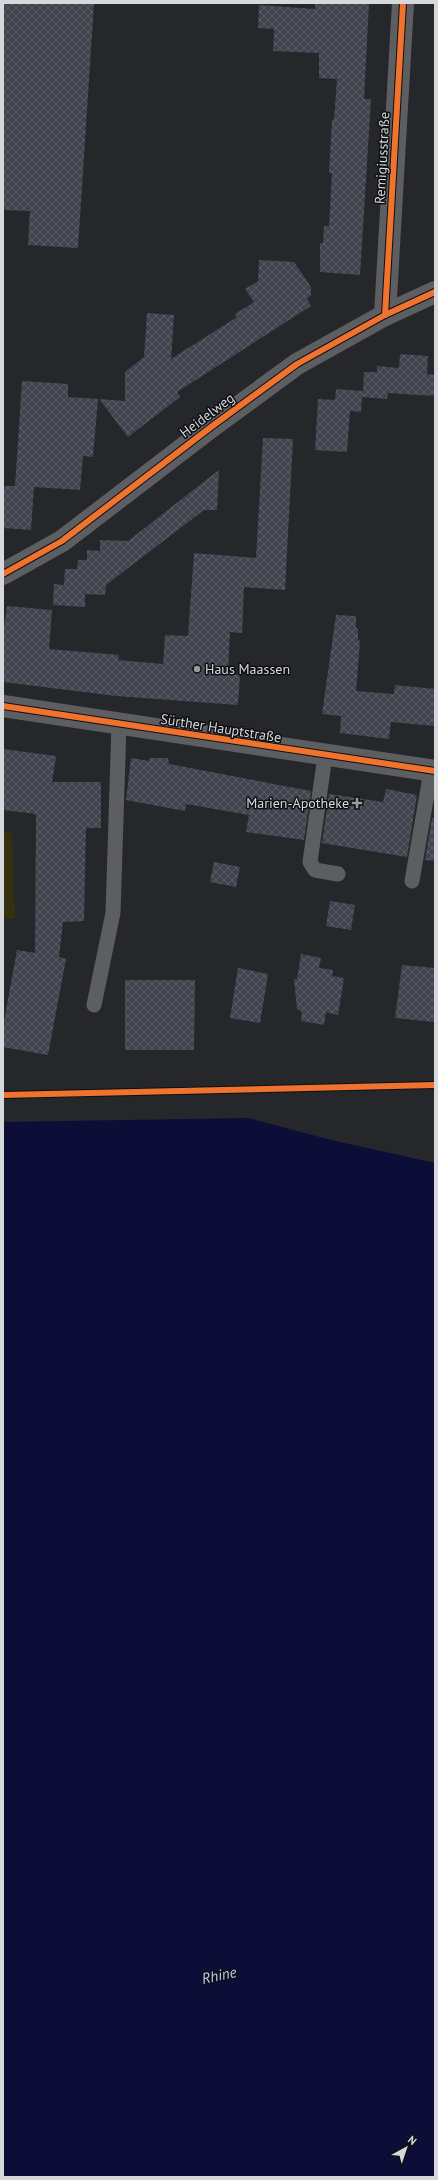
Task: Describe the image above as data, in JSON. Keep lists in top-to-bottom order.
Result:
{
  "streets": {
    "street": ["Remigiusstraße", "Heidelweg", "Sürther Hauptstraße"]
  },
  "crossings": [
    ["Remigiusstraße", "Heidelweg"]
  ],
  "water": ["Rhine"],
  "places": {
    "other": ["Haus Maassen"],
    "health": ["Marien-Apotheke"]
  },
  "north": "top right"
}
